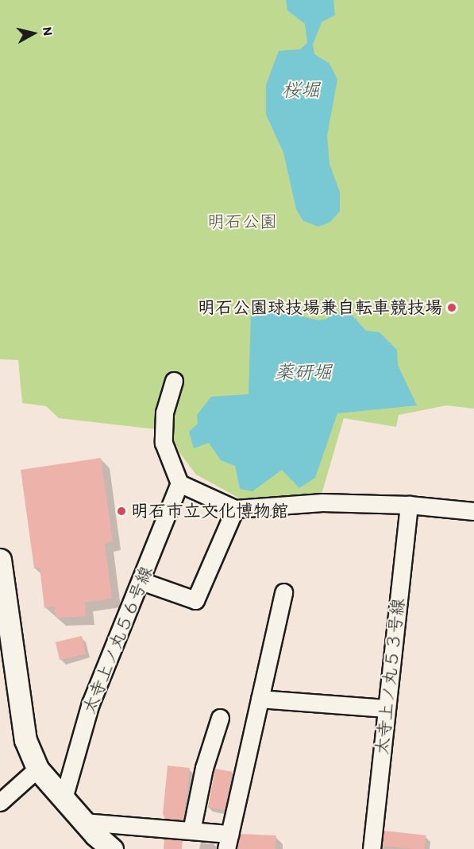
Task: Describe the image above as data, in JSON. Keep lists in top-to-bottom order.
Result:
{
  "streets": {
    "street": ["太寺上ノ丸５６号線", "太寺上ノ丸５３号線"]
  },
  "water": ["桜堀", "薬研堀"],
  "parks": ["明石公園"],
  "places": ["明石公園球技場兼自転車競技場", "明石市立文化博物館"],
  "north": "right"
}
